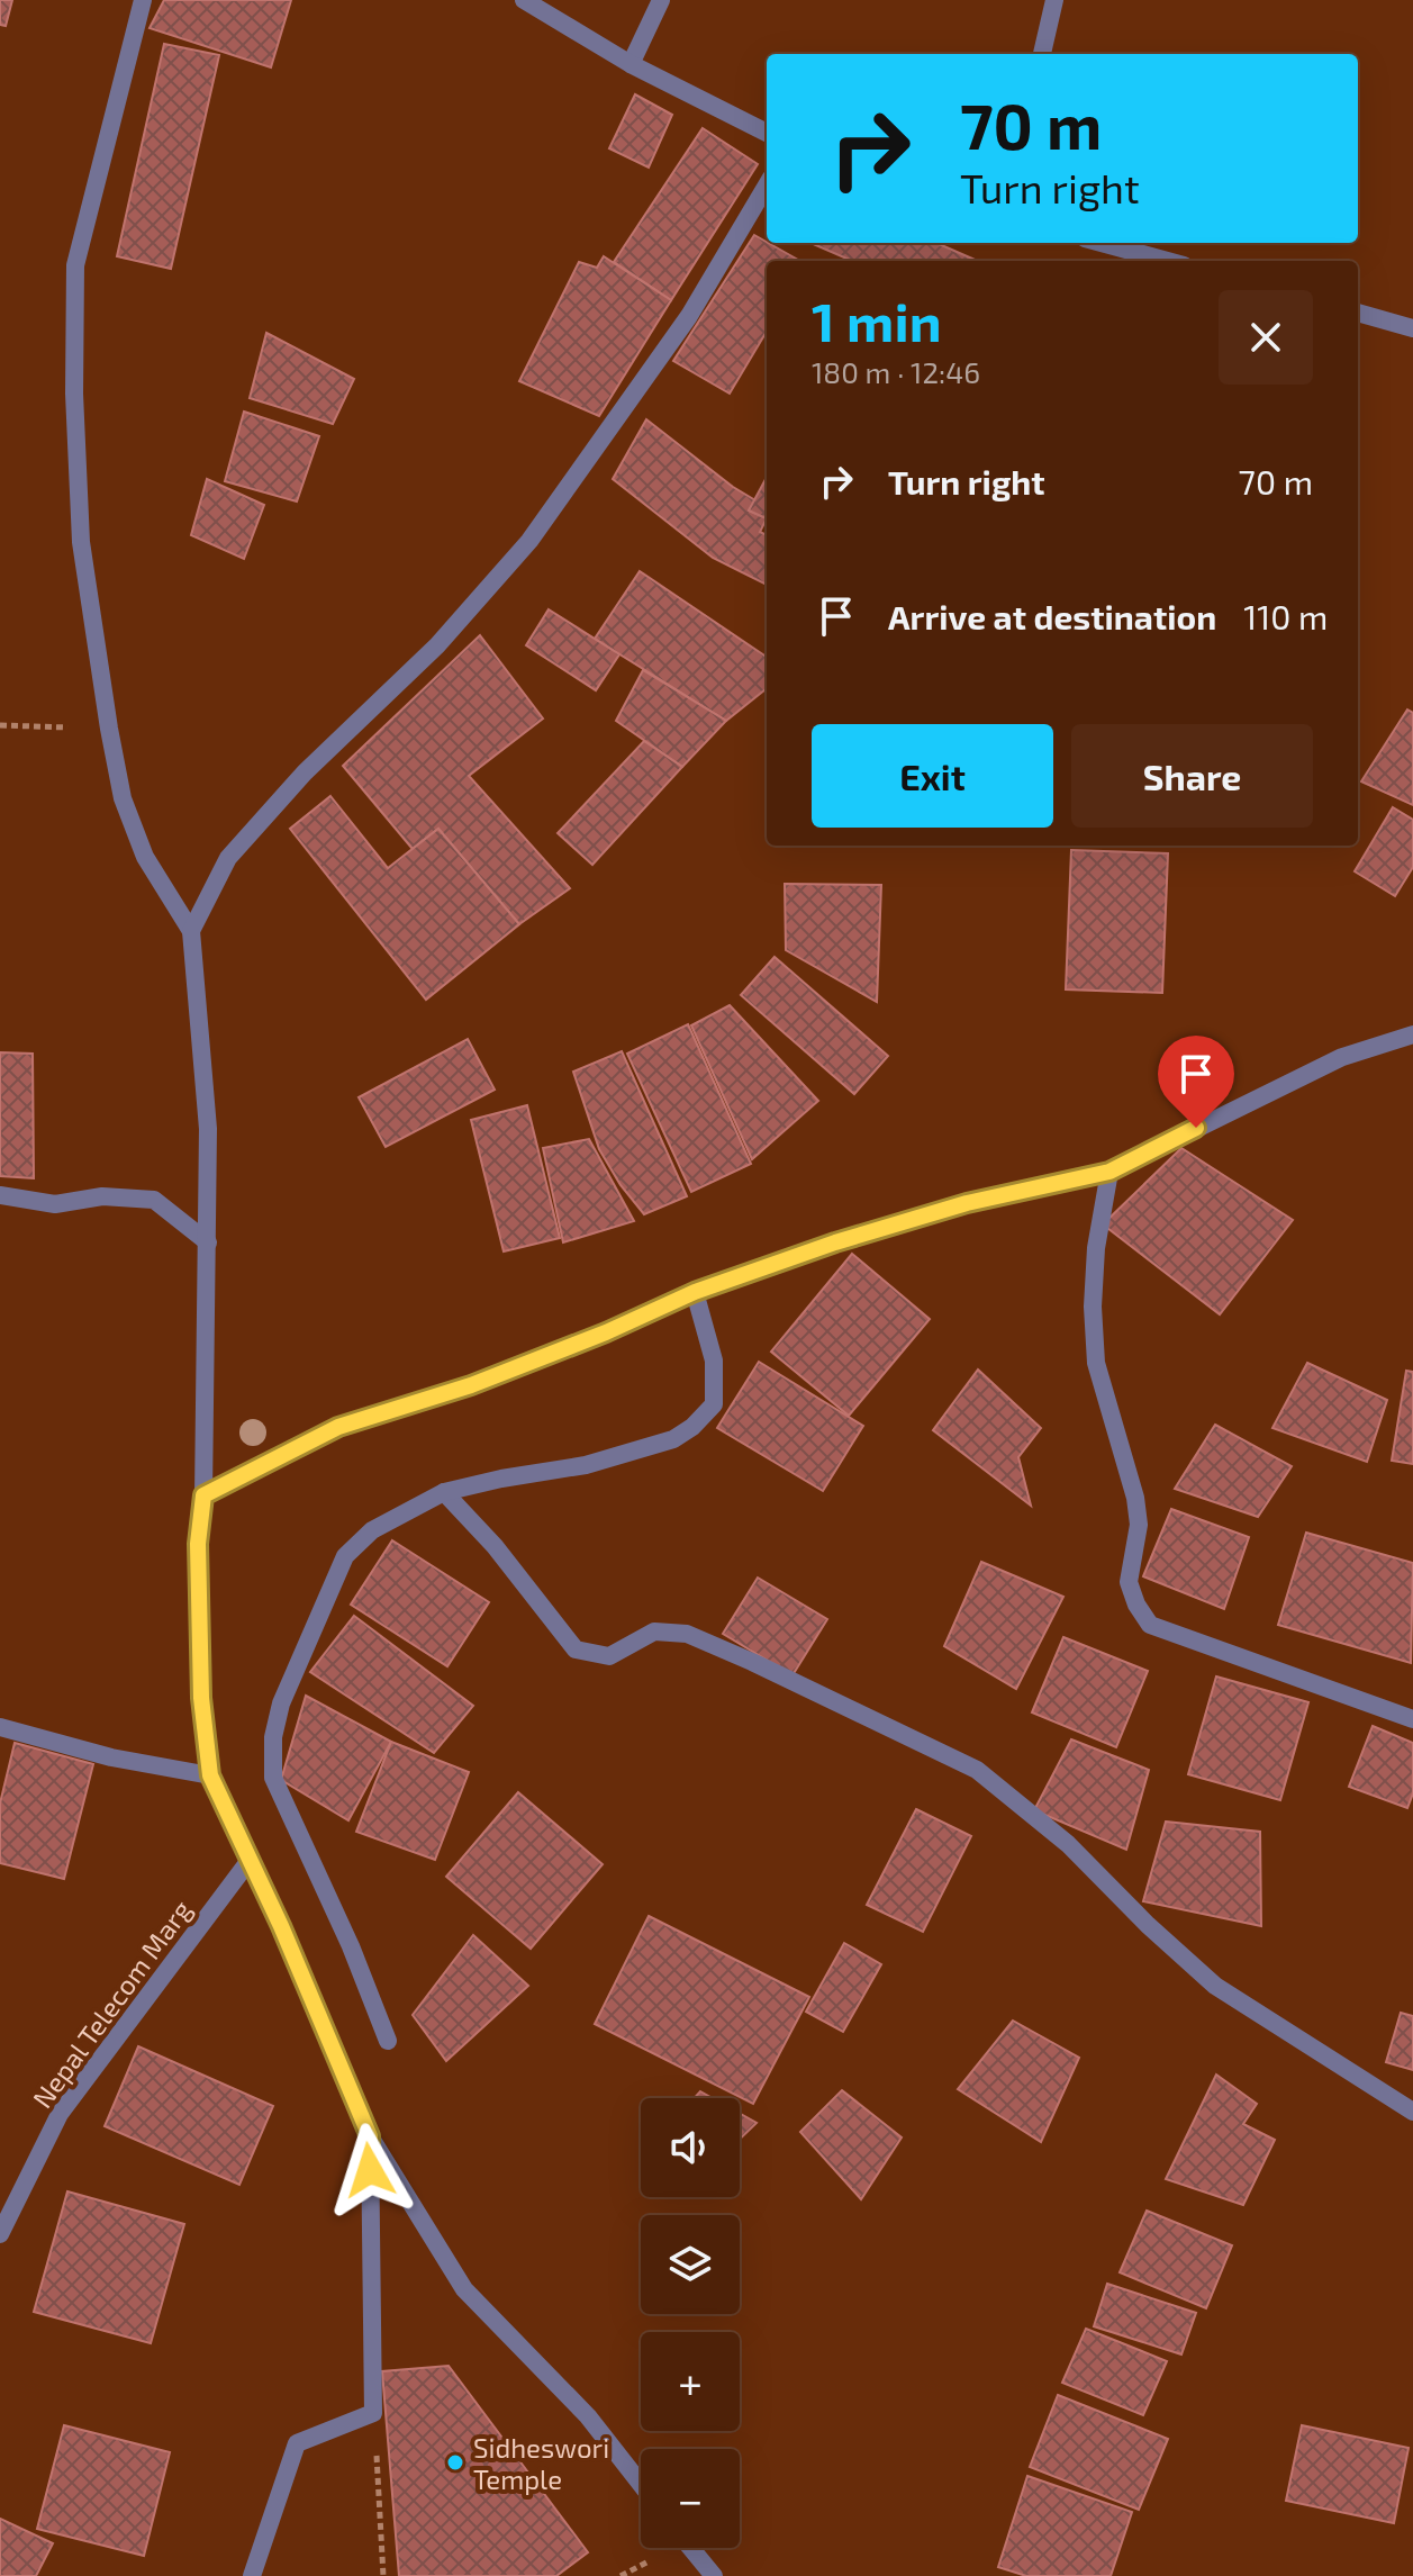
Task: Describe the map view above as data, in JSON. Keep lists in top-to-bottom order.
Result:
{
  "streets": {
    "street": ["Nepal Telecom Marg"]
  },
  "places": ["Sidheswori Temple"],
  "page": {
    "turn": ["70 m", "Turn right"],
    "heading": ["1 min", "180 m · 12:46"],
    "list": [
      {
        "name": "Turn right",
        "value": "70 m"
      },
      {
        "name": "Arrive at destination",
        "value": "110 m"
      }
    ],
    "buttons": ["Exit", "Share"],
    "map_buttons": ["+", "−"]
  }
}
